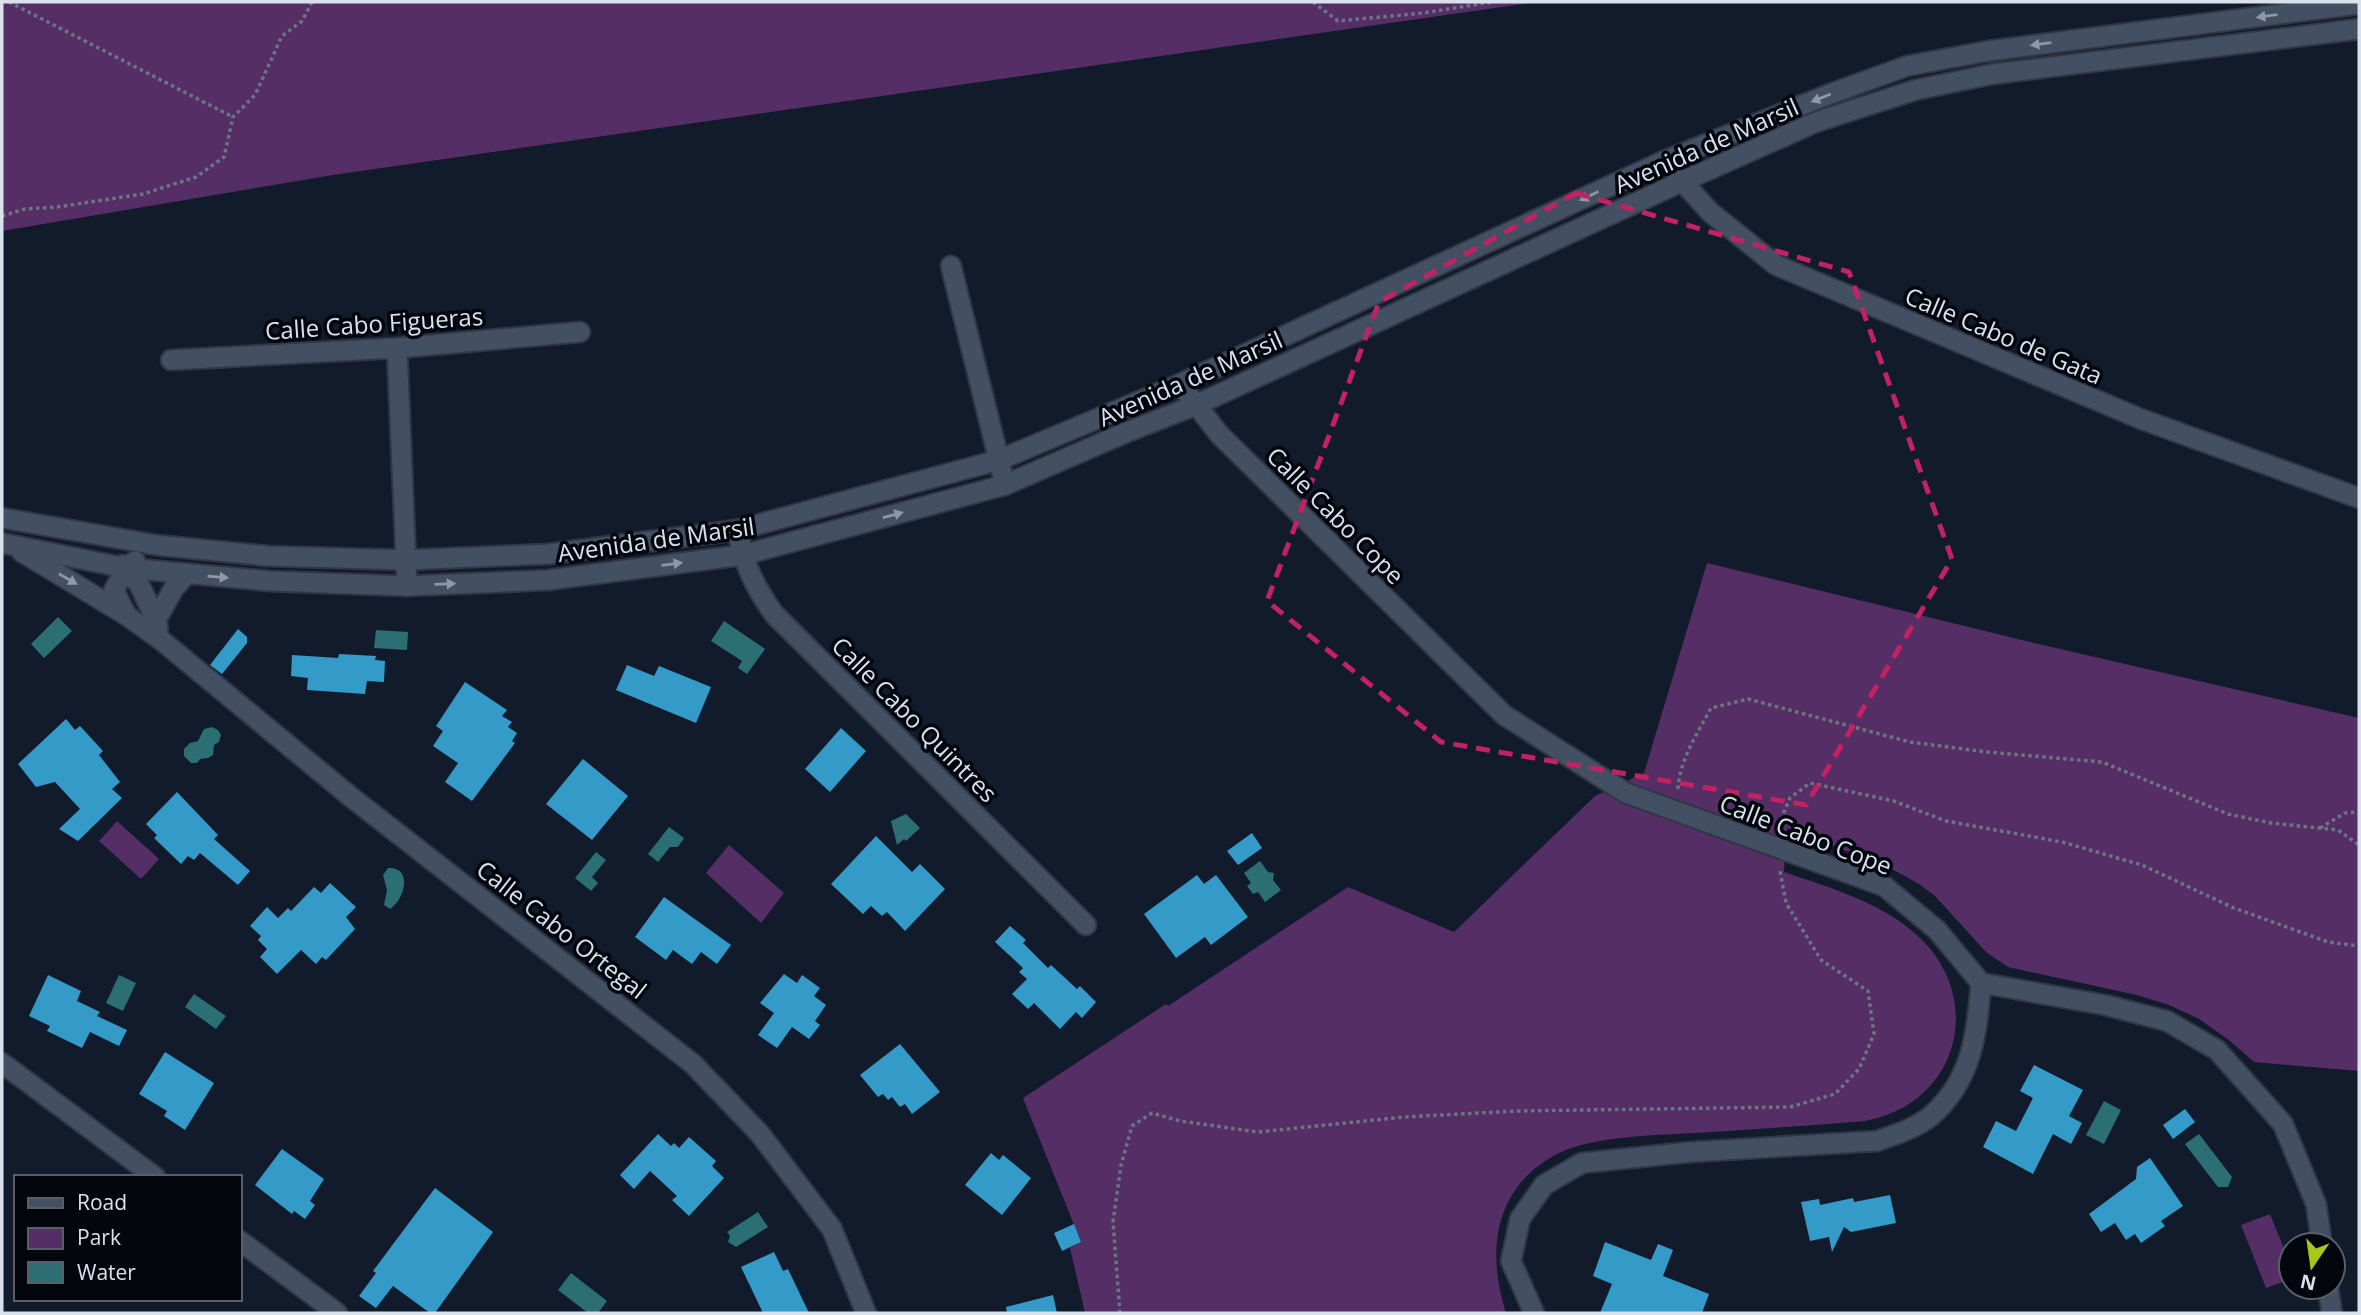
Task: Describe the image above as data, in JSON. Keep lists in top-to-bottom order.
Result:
{
  "streets": {
    "street": [
      "Avenida de Marsil",
      "Calle Cabo Figueras",
      "Calle Cabo de Gata",
      "Calle Cabo Cope",
      "Calle Cabo Quintres",
      "Calle Cabo Ortegal"
    ]
  },
  "crossings": [
    ["Avenida de Marsil", "Calle Cabo de Gata"],
    ["Avenida de Marsil", "Calle Cabo Cope"],
    ["Avenida de Marsil", "Calle Cabo Quintres"],
    ["Avenida de Marsil", "Calle Cabo Ortegal"]
  ],
  "legend": ["Road", "Park", "Water"],
  "north": "bottom"
}
